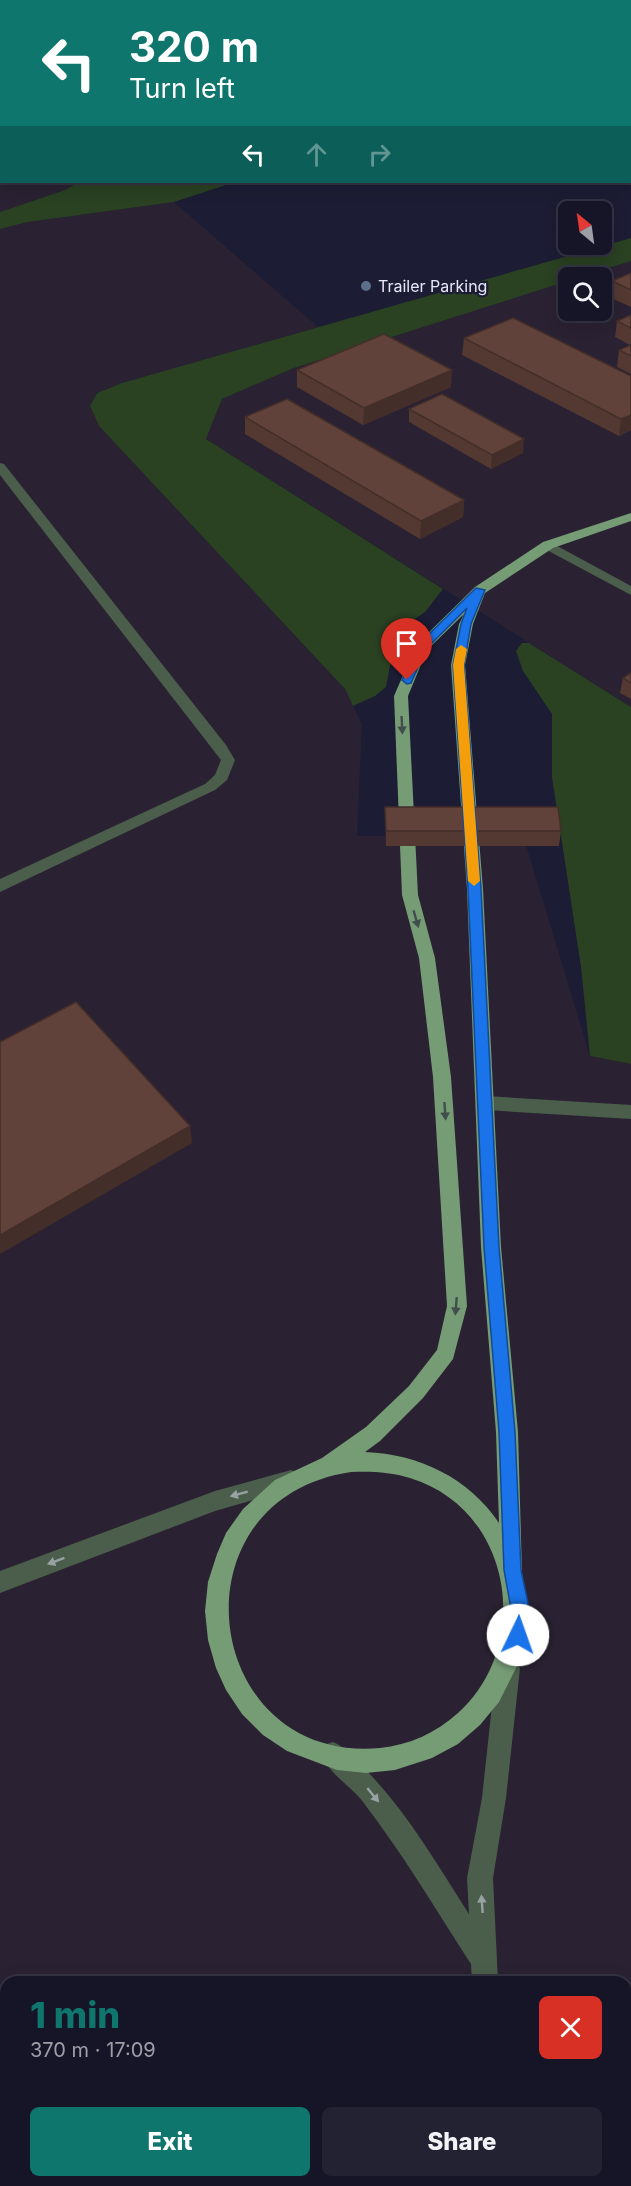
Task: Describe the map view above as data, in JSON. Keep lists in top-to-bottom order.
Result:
{
  "places": ["Trailer Parking"],
  "north": "top left",
  "page": {
    "turn": ["320 m", "Turn left"],
    "heading": ["1 min", "370 m · 17:09"],
    "buttons": ["Exit", "Share"]
  }
}
